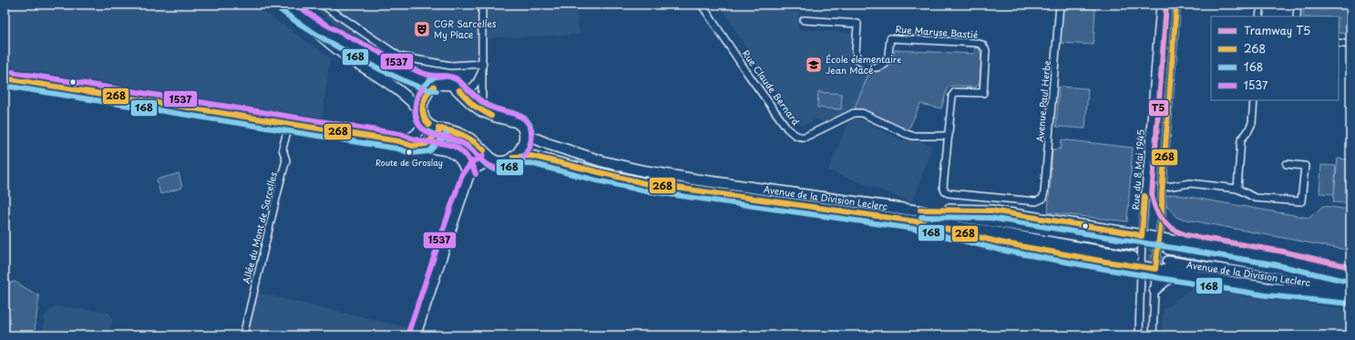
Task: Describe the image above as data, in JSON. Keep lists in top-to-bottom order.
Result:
{
  "streets": {
    "main road": ["Avenue de la Division Leclerc"],
    "street": [
      "Rue Maryse Bastié",
      "Rue Claude Bernard",
      "Avenue Paul Herbe",
      "Rue du 8 Mai 1945",
      "Allée du Mont de Sarcelles"
    ]
  },
  "crossings": [
    ["Rue Maryse Bastié", "Rue Claude Bernard"],
    ["Rue Maryse Bastié", "Avenue Paul Herbe"]
  ],
  "places": {
    "theatre": ["CGR Sarcelles My Place"],
    "school or university": ["École élémentaire Jean Macé"],
    "other": ["Route de Groslay"]
  },
  "lines": [
    "tram line T5",
    "transit line 268",
    "transit line 1537",
    "transit line 168"
  ],
  "legend": [
    "Tramway T5",
    "268",
    "168",
    "1537"
  ]
}
